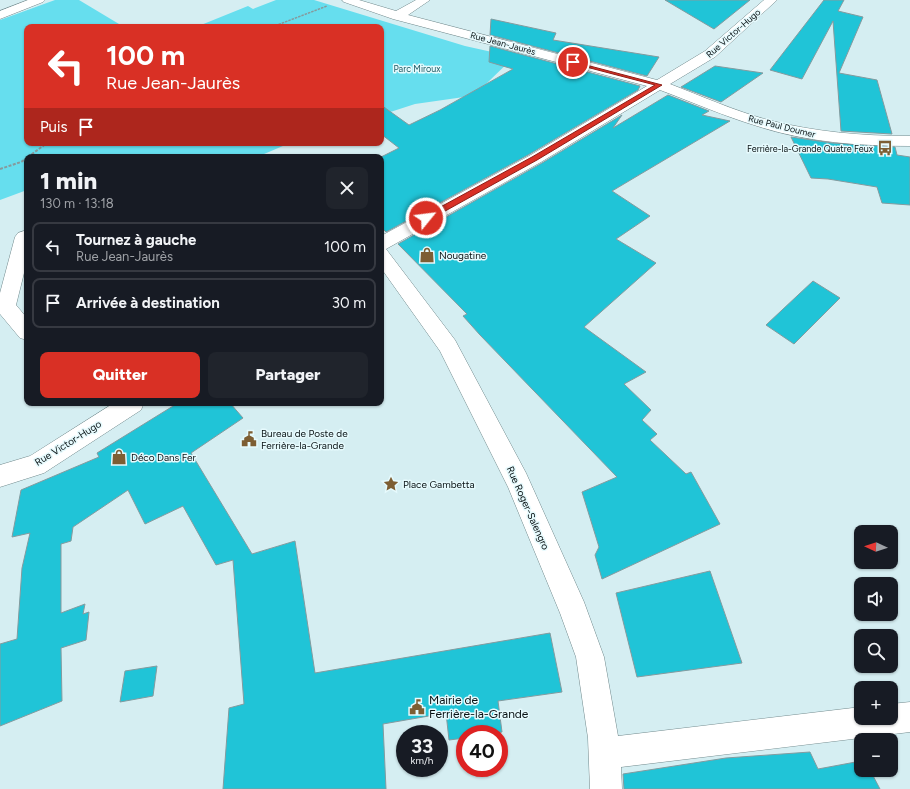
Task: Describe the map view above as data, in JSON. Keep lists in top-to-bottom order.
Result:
{
  "streets": {
    "street": [
      "Rue Victor-Hugo",
      "Rue Jean-Jaurès",
      "Rue Paul Doumer",
      "Rue Roger-Salengro"
    ]
  },
  "crossings": [
    ["Rue Victor-Hugo", "Rue Jean-Jaurès"],
    ["Rue Victor-Hugo", "Rue Paul Doumer"],
    ["Rue Jean-Jaurès", "Rue Paul Doumer"]
  ],
  "parks": ["Parc Miroux"],
  "places": {
    "bus stop": ["Ferrière-la-Grande Quatre Feux"],
    "shop": ["Nougatine", "Déco Dans Fer"],
    "public building": ["Bureau de Poste de Ferrière-la-Grande", "Mairie de Ferrière-la-Grande"],
    "place": ["Place Gambetta"]
  },
  "north": "left",
  "page": {
    "turn": ["100 m", "Rue Jean-Jaurès"],
    "then": "Puis",
    "heading": ["1 min", "130 m · 13:18"],
    "list": [
      {
        "name": "Tournez à gauche",
        "note": "Rue Jean-Jaurès",
        "value": "100 m"
      },
      {
        "name": "Arrivée à destination",
        "value": "30 m"
      }
    ],
    "buttons": ["Quitter", "Partager"],
    "map_buttons": ["+", "−"],
    "speed": "33 km/h",
    "limit": "40"
  }
}
